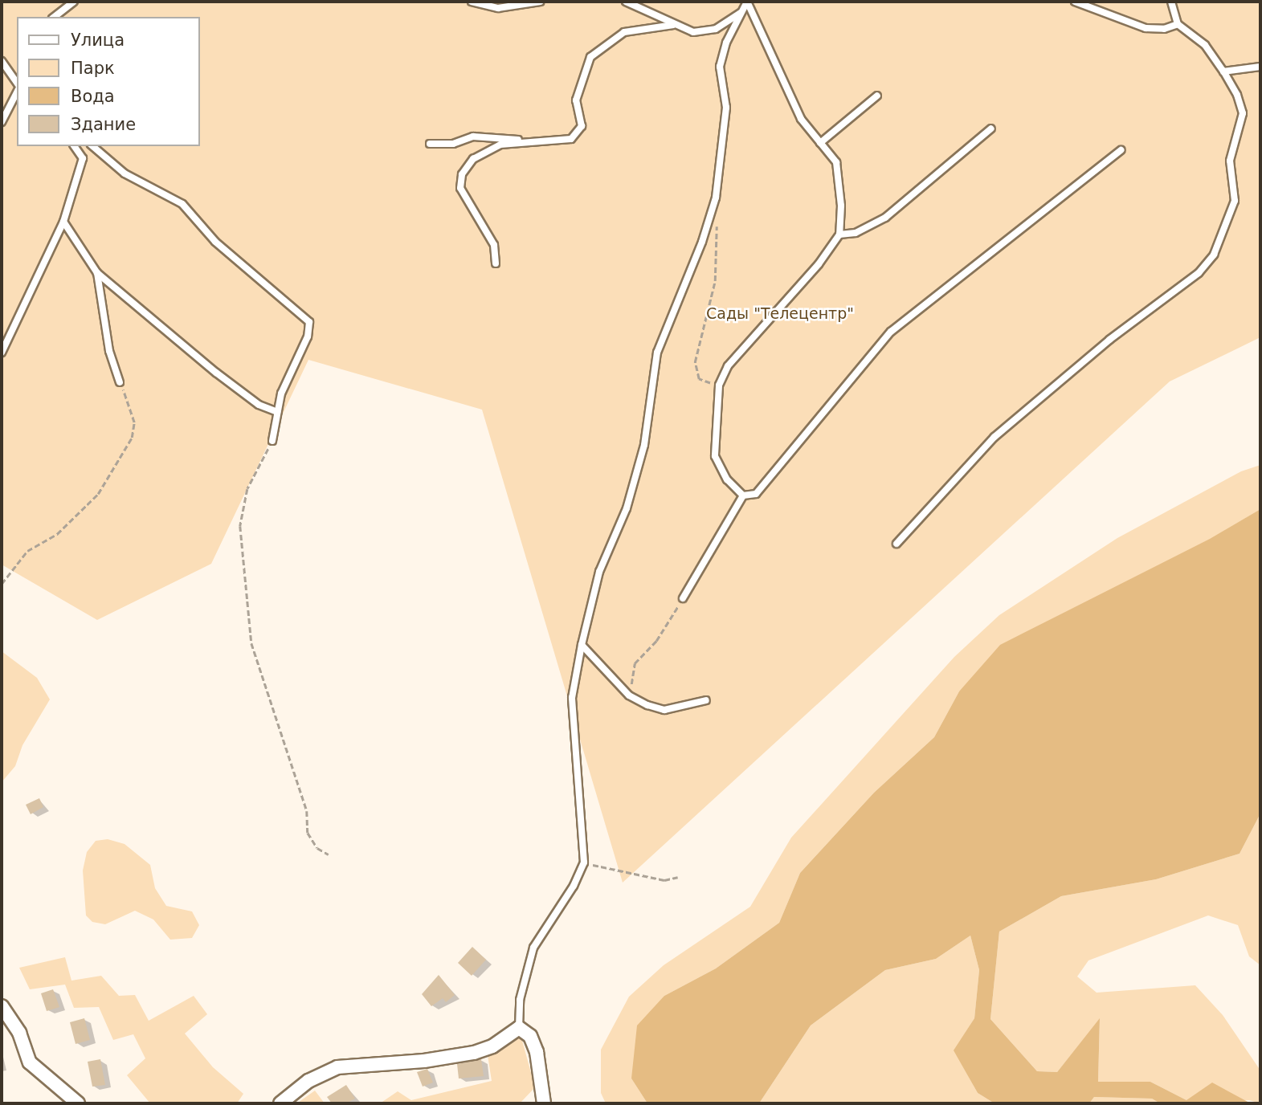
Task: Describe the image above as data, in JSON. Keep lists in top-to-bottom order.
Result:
{
  "parks": ["Сады \"Телецентр\""],
  "legend": [
    "Улица",
    "Парк",
    "Вода",
    "Здание"
  ]
}
